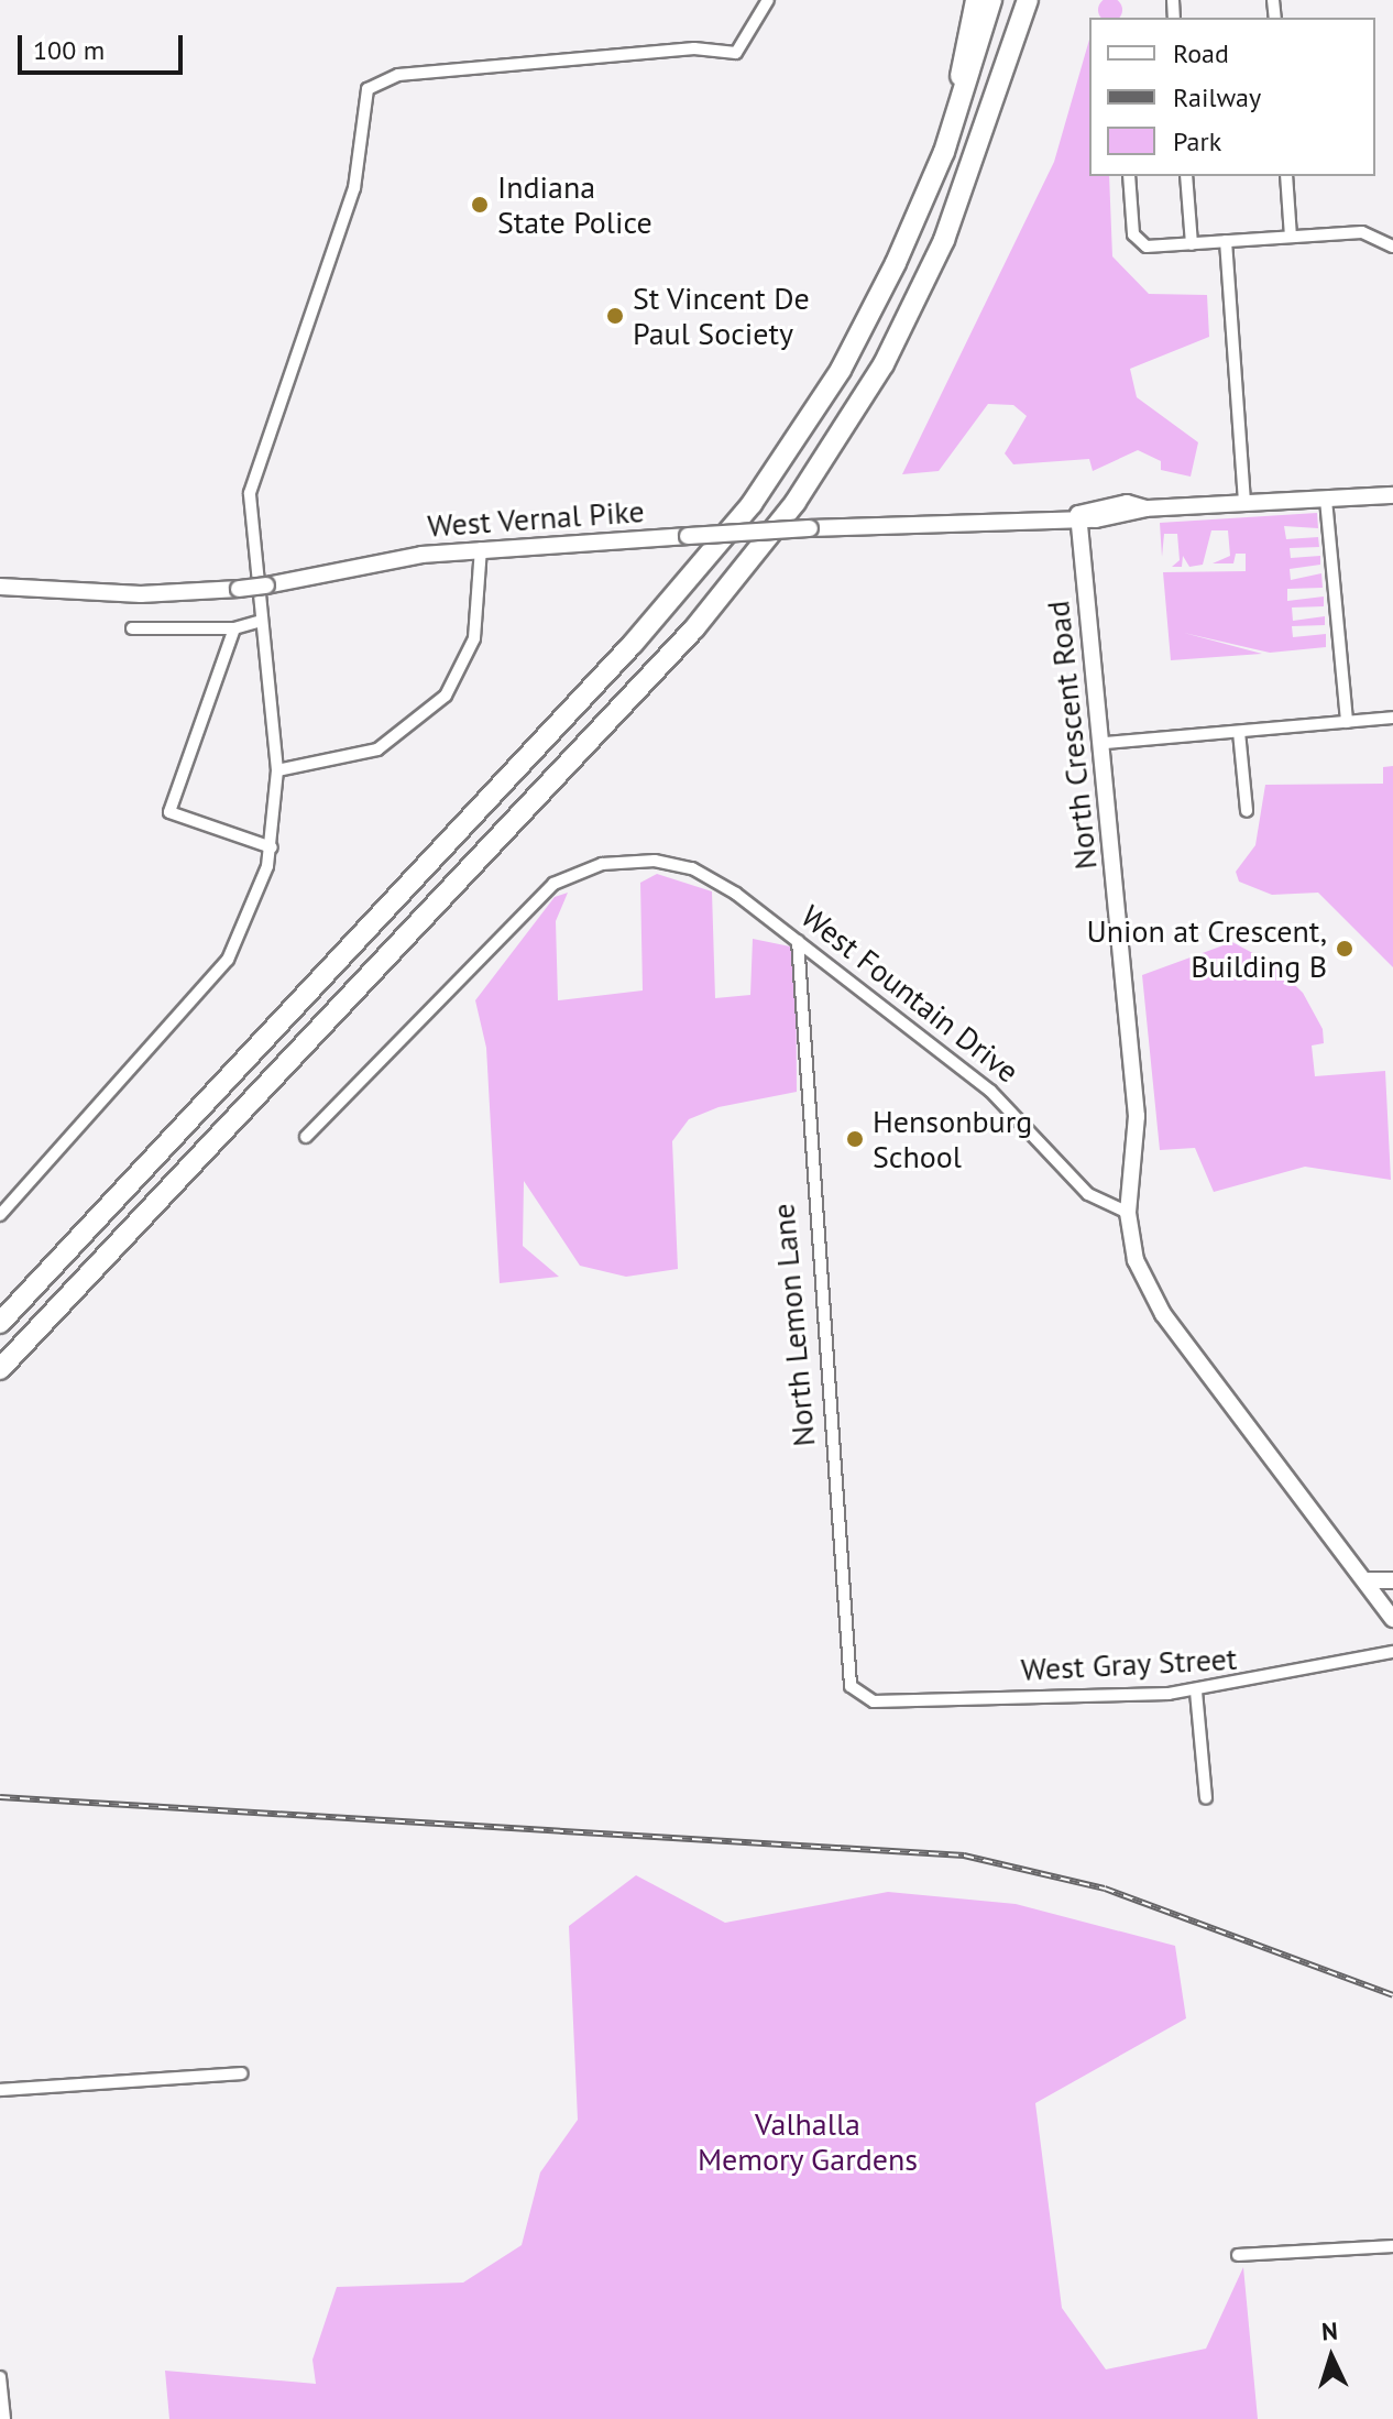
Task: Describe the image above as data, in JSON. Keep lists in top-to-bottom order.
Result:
{
  "streets": {
    "main road": ["West Vernal Pike", "North Crescent Road"],
    "street": ["West Fountain Drive", "North Lemon Lane", "West Gray Street"]
  },
  "crossings": [
    ["West Vernal Pike", "North Crescent Road"],
    ["North Crescent Road", "West Fountain Drive"],
    ["West Fountain Drive", "North Lemon Lane"],
    ["North Lemon Lane", "West Gray Street"]
  ],
  "parks": ["Valhalla Memory Gardens"],
  "places": [
    "Indiana State Police",
    "St Vincent De Paul Society",
    "Union at Crescent, Building B",
    "Hensonburg School"
  ],
  "legend": ["Road", "Railway", "Park"],
  "scale_bar": "100 m",
  "north": "top"
}
